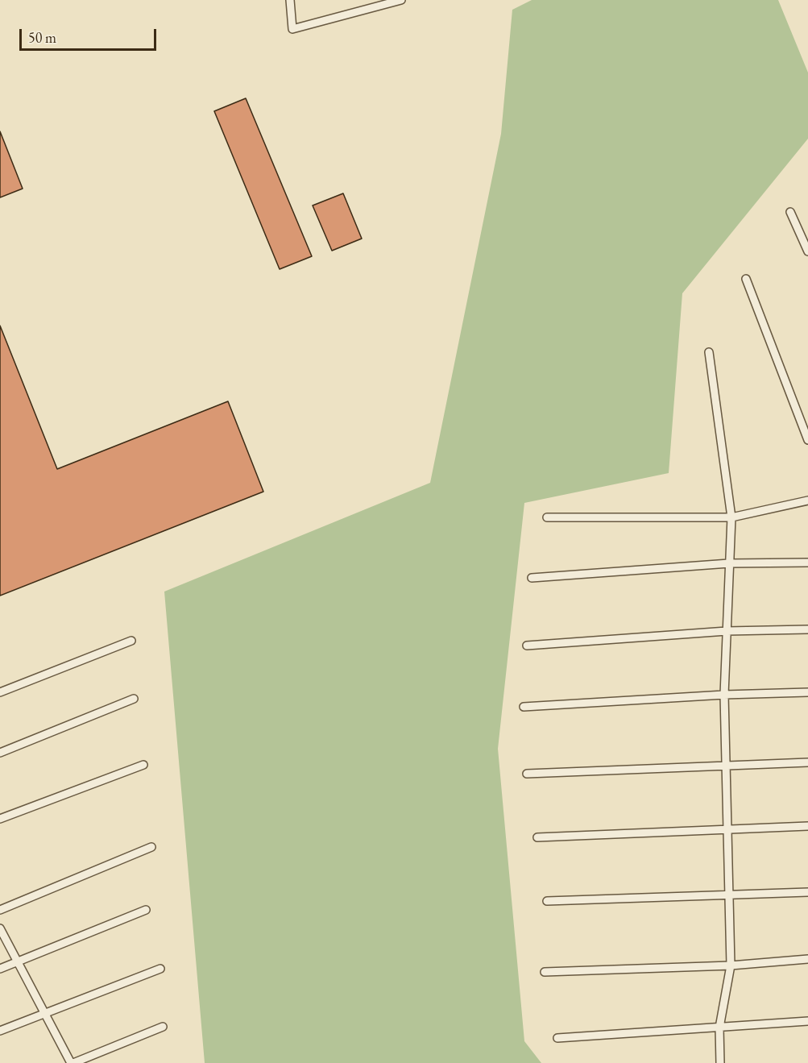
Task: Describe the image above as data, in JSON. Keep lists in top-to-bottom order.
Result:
{
  "scale_bar": "50 m"
}
